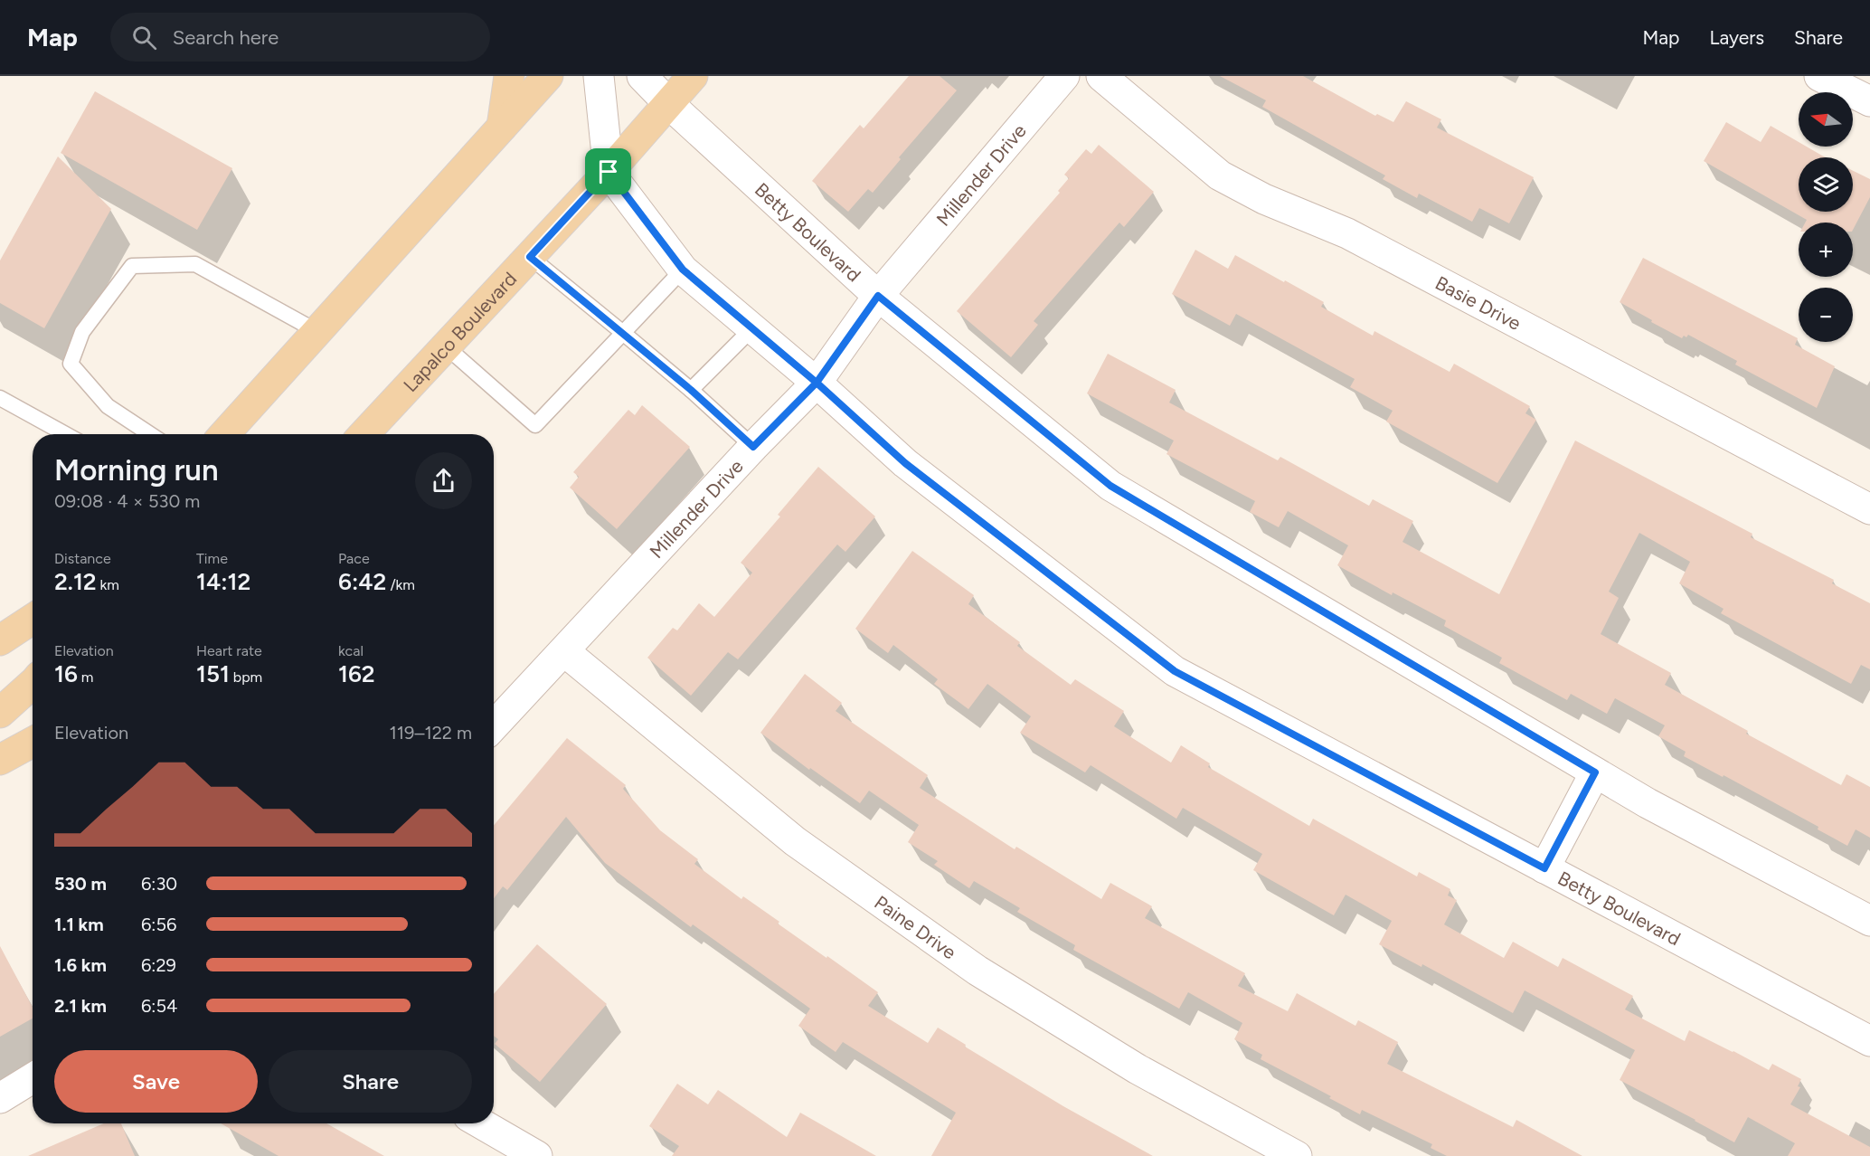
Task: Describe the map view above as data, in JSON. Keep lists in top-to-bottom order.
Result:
{
  "streets": {
    "main road": ["Lapalco Boulevard"],
    "street": [
      "Millender Drive",
      "Betty Boulevard",
      "Basie Drive",
      "Paine Drive"
    ]
  },
  "crossings": [
    ["Millender Drive", "Betty Boulevard"],
    ["Millender Drive", "Paine Drive"],
    ["Betty Boulevard", "Lapalco Boulevard"]
  ],
  "north": "left",
  "page": {
    "header": "Map",
    "search": "Search here",
    "nav": ["Map", "Layers", "Share"],
    "map_buttons": ["+", "−"],
    "heading": ["Morning run", "09:08 · 4 × 530 m"],
    "stats": [
      ["Distance", "2.12 km"],
      ["Time", "14:12"],
      ["Pace", "6:42 /km"],
      ["Elevation", "16 m"],
      ["Heart rate", "151 bpm"],
      ["kcal", "162"]
    ],
    "chart": ["Elevation", "119–122 m"],
    "list": [
      {
        "name": "530 m",
        "note": "6:30"
      },
      {
        "name": "1.1 km",
        "note": "6:56"
      },
      {
        "name": "1.6 km",
        "note": "6:29"
      },
      {
        "name": "2.1 km",
        "note": "6:54"
      }
    ],
    "buttons": ["Save", "Share"]
  }
}
